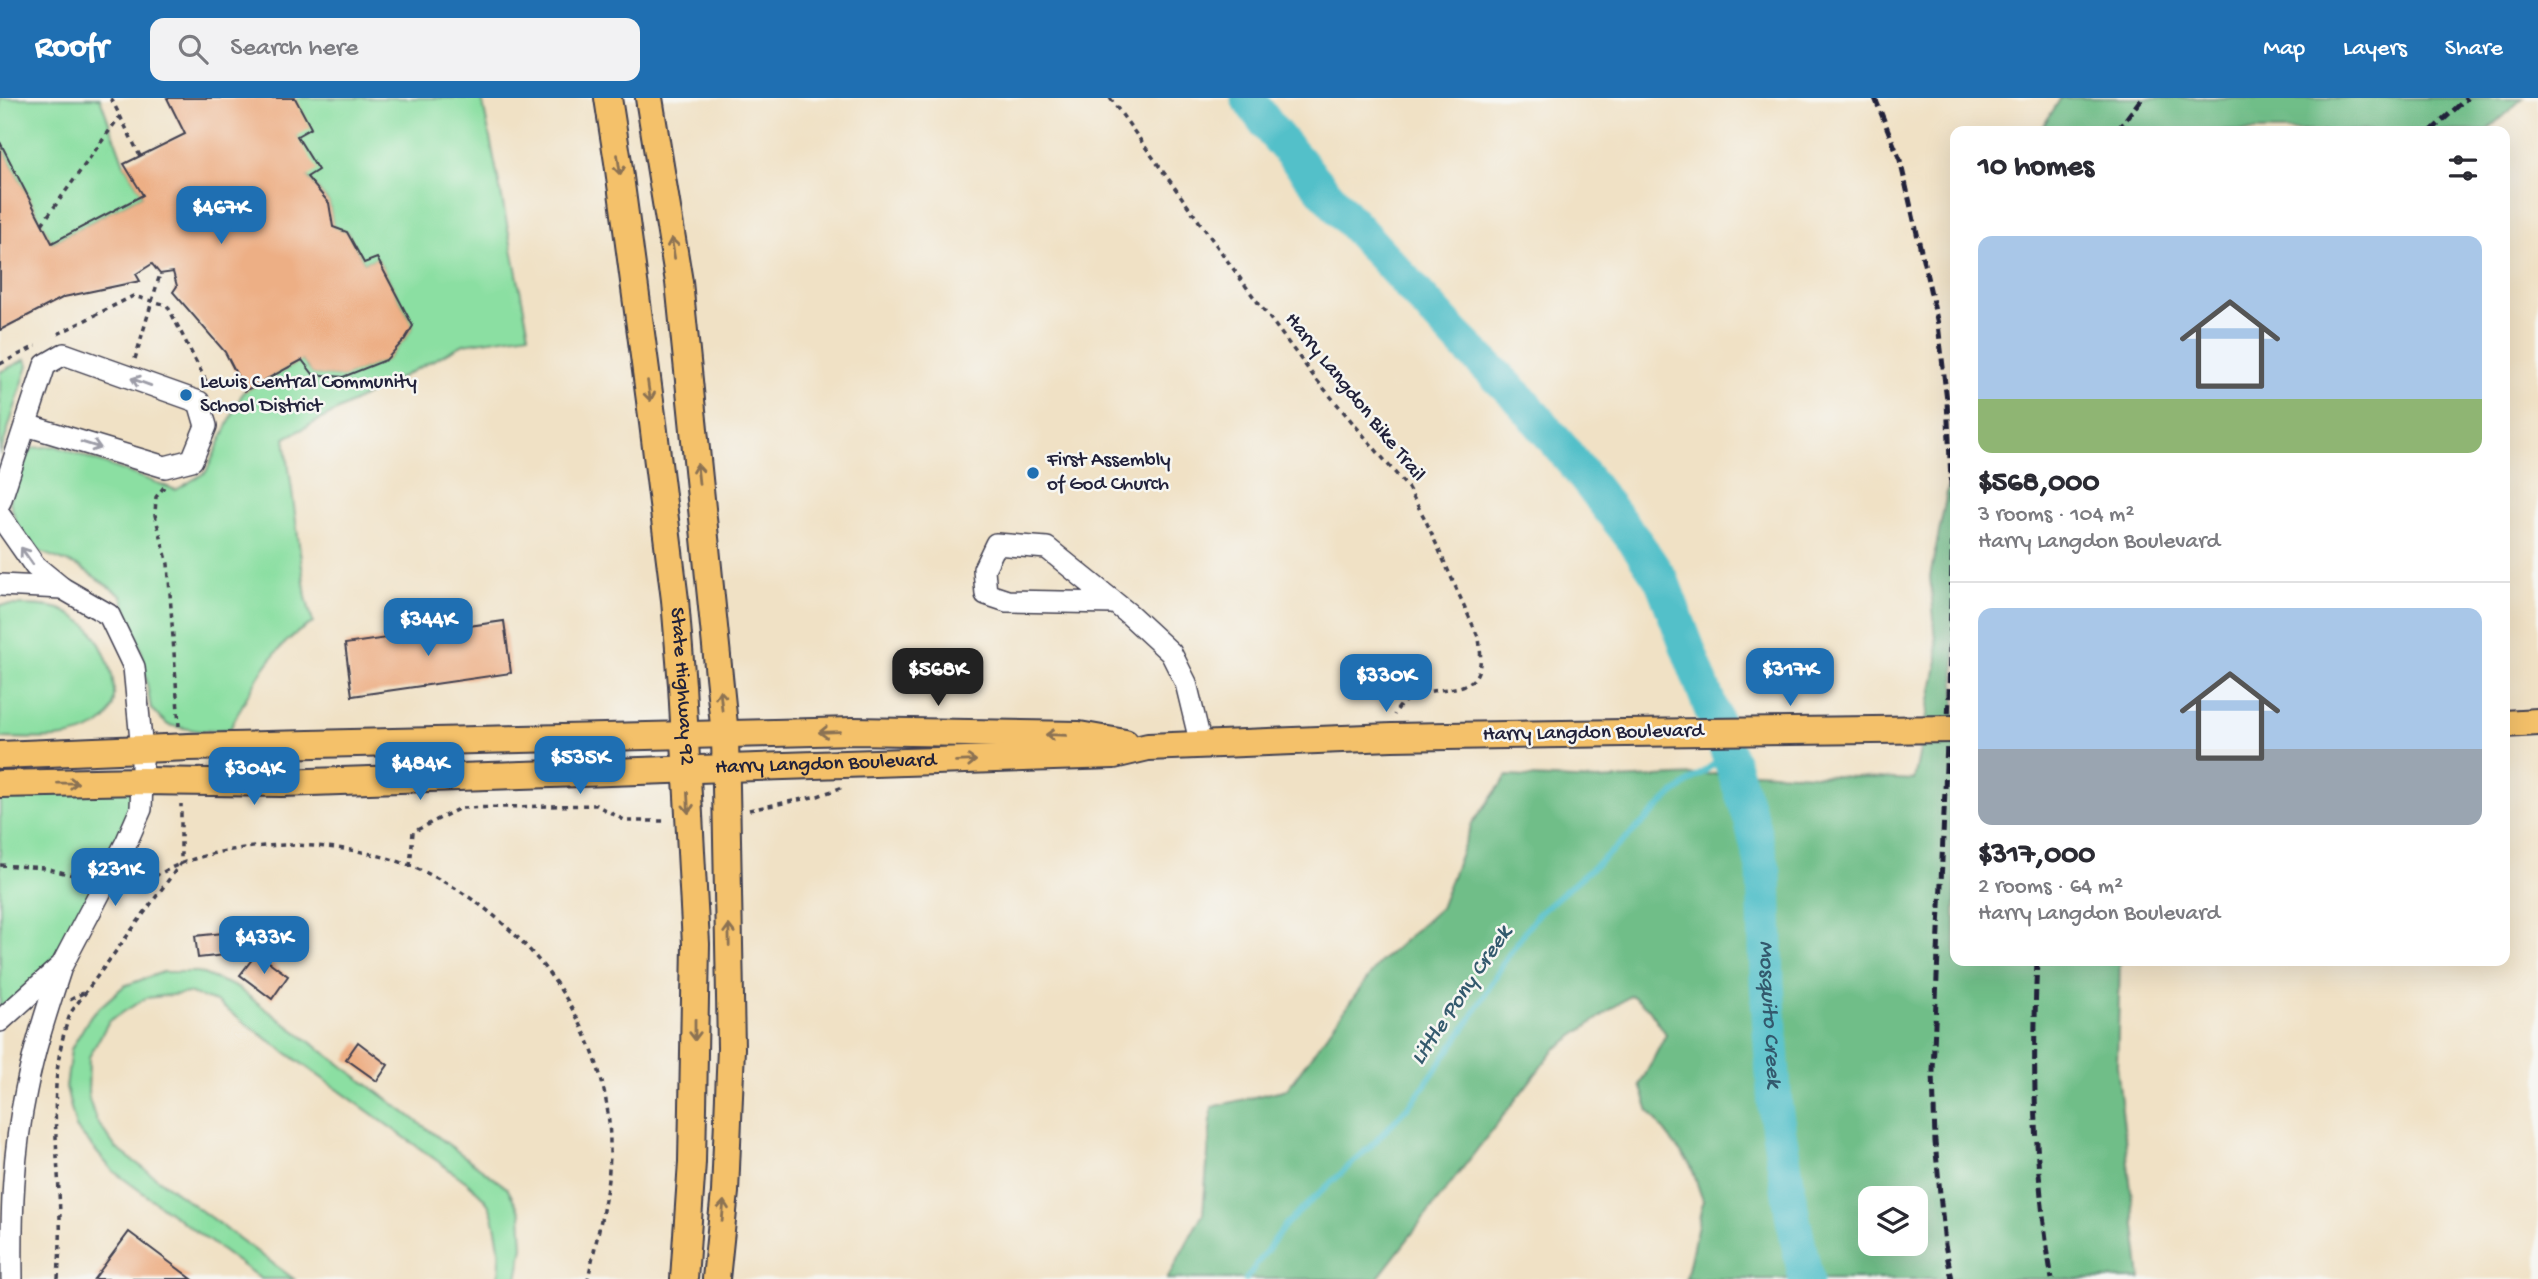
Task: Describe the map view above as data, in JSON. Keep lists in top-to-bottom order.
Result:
{
  "streets": {
    "main road": ["State Highway 92", "Harry Langdon Boulevard"],
    "path": ["Harry Langdon Bike Trail"]
  },
  "crossings": [
    ["Harry Langdon Bike Trail", "Harry Langdon Boulevard"],
    ["State Highway 92", "Harry Langdon Boulevard"]
  ],
  "water": ["Little Pony Creek", "Mosquito Creek"],
  "places": ["Lewis Central Community School District", "First Assembly of God Church"],
  "page": {
    "header": "Roofr",
    "search": "Search here",
    "nav": ["Map", "Layers", "Share"],
    "heading": "10 homes",
    "price": [
      "$467K",
      "$344K",
      "$568K",
      "$317K",
      "$330K",
      "$535K",
      "$484K",
      "$304K",
      "$231K",
      "$433K"
    ],
    "list": [
      {
        "name": "$568,000",
        "note": "3 rooms · 104 m² · Harry Langdon Boulevard"
      },
      {
        "name": "$317,000",
        "note": "2 rooms · 64 m² · Harry Langdon Boulevard"
      }
    ]
  }
}
